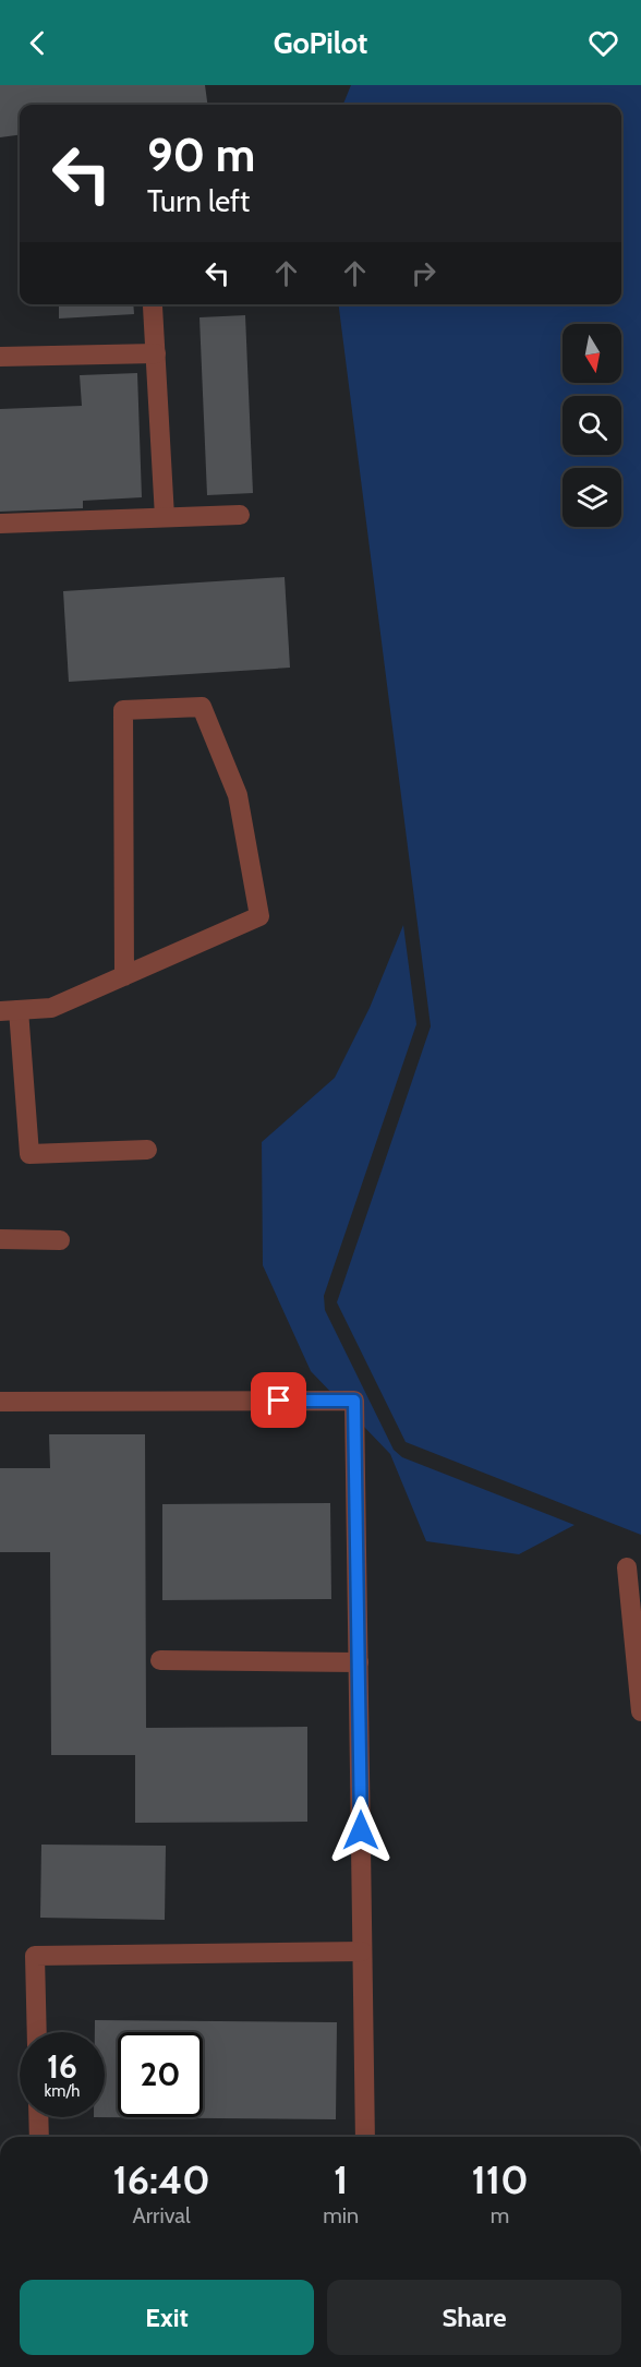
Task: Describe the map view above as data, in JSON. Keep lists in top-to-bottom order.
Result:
{
  "north": "bottom",
  "page": {
    "header": "GoPilot",
    "turn": ["90 m", "Turn left"],
    "speed": "16 km/h",
    "limit": "20",
    "eta": [
      "16:40",
      "Arrival",
      "1",
      "min",
      "110",
      "m"
    ],
    "buttons": ["Exit", "Share"]
  }
}
